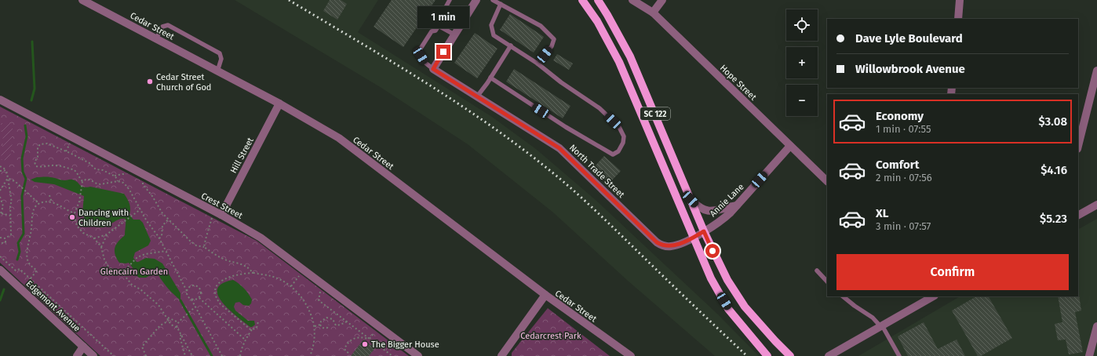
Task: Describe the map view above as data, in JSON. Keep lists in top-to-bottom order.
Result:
{
  "streets": {
    "main road": ["SC 122"],
    "street": [
      "Cedar Street",
      "Hope Street",
      "Hill Street",
      "North Trade Street",
      "Annie Lane",
      "Crest Street",
      "Edgemont Avenue"
    ]
  },
  "crossings": [
    ["Cedar Street", "Hill Street"],
    ["Hope Street", "Annie Lane"],
    ["SC 122", "Annie Lane"],
    ["Hill Street", "Crest Street"],
    ["North Trade Street", "Annie Lane"]
  ],
  "parks": ["Glencairn Garden", "Cedarcrest Park"],
  "places": ["Cedar Street Church of God", "Dancing with Children", "The Bigger House"],
  "page": {
    "bubble": "1 min",
    "map_buttons": ["+", "−"],
    "banner": ["Dave Lyle Boulevard", "Willowbrook Avenue"],
    "list": [
      {
        "name": "Economy",
        "note": "1 min · 07:55",
        "value": "$3.08"
      },
      {
        "name": "Comfort",
        "note": "2 min · 07:56",
        "value": "$4.16"
      },
      {
        "name": "XL",
        "note": "3 min · 07:57",
        "value": "$5.23"
      }
    ],
    "buttons": "Confirm"
  }
}
